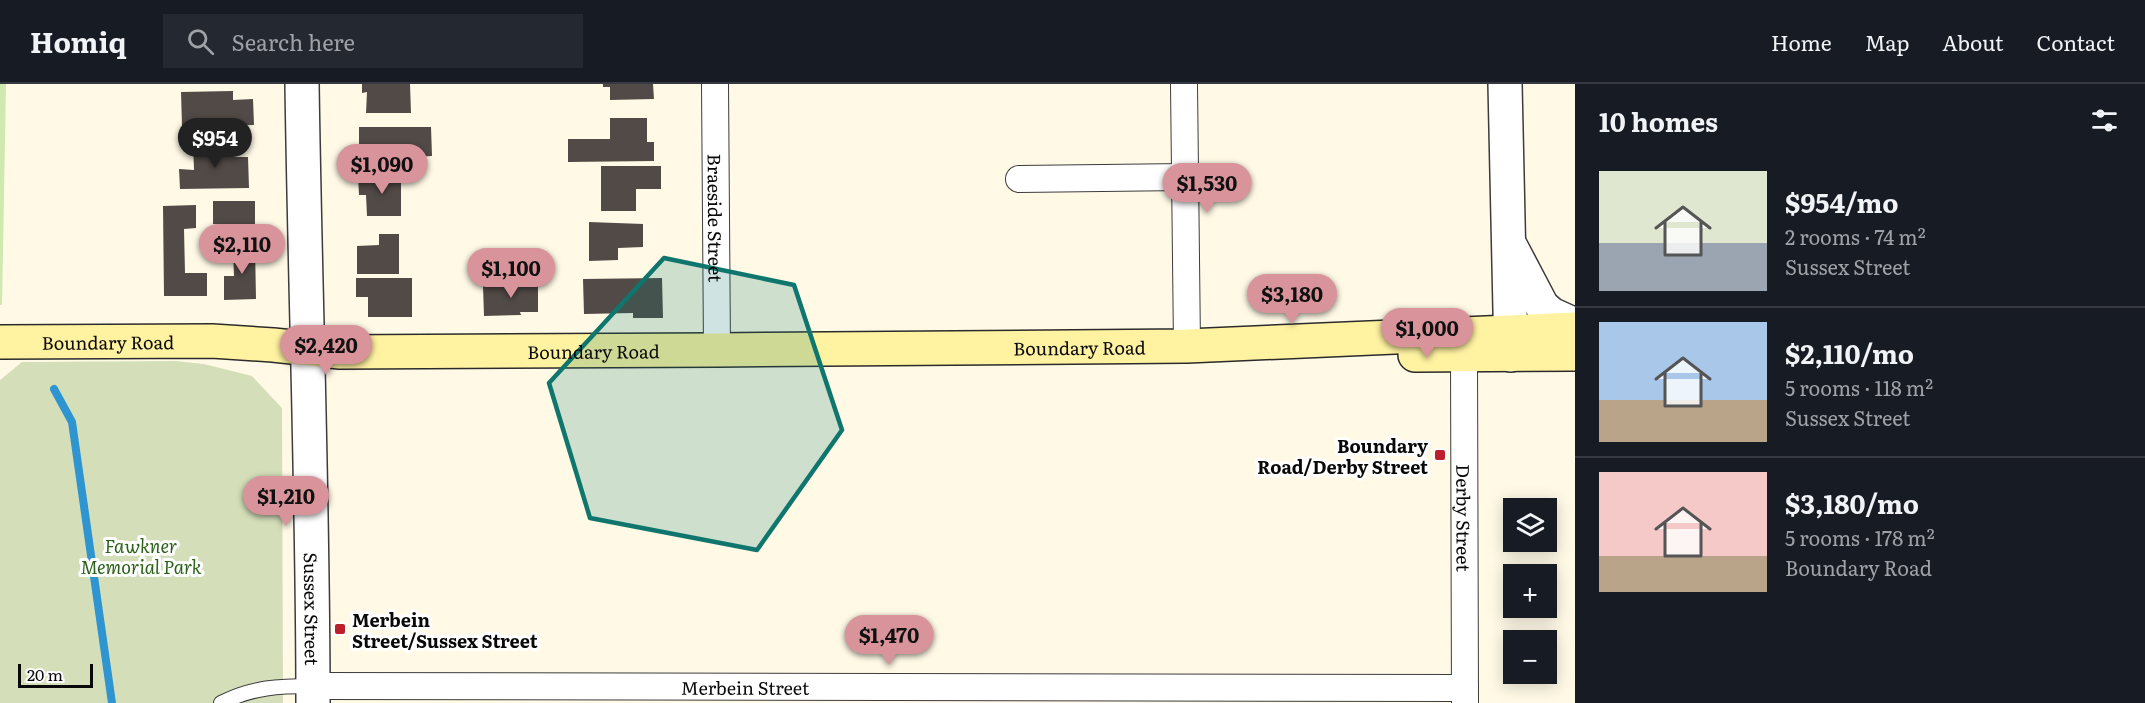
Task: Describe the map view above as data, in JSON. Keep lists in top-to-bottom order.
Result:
{
  "streets": {
    "main road": ["Boundary Road"],
    "street": [
      "Braeside Street",
      "Derby Street",
      "Sussex Street",
      "Merbein Street"
    ]
  },
  "crossings": [
    ["Braeside Street", "Boundary Road"],
    ["Boundary Road", "Derby Street"],
    ["Boundary Road", "Sussex Street"],
    ["Derby Street", "Merbein Street"],
    ["Sussex Street", "Merbein Street"]
  ],
  "parks": ["Fawkner Memorial Park"],
  "places": {
    "transit": ["Boundary Road/Derby Street", "Merbein Street/Sussex Street"]
  },
  "scale_bar": "20 m",
  "page": {
    "header": "Homiq",
    "search": "Search here",
    "nav": [
      "Home",
      "Map",
      "About",
      "Contact"
    ],
    "heading": "10 homes",
    "price": [
      "$954",
      "$1,090",
      "$1,530",
      "$2,110",
      "$1,100",
      "$3,180",
      "$1,000",
      "$2,420",
      "$1,210",
      "$1,470"
    ],
    "list": [
      {
        "name": "$954/mo",
        "note": "2 rooms · 74 m² · Sussex Street"
      },
      {
        "name": "$2,110/mo",
        "note": "5 rooms · 118 m² · Sussex Street"
      },
      {
        "name": "$3,180/mo",
        "note": "5 rooms · 178 m² · Boundary Road"
      }
    ],
    "map_buttons": ["+", "−"],
    "scale": "20 m"
  }
}
